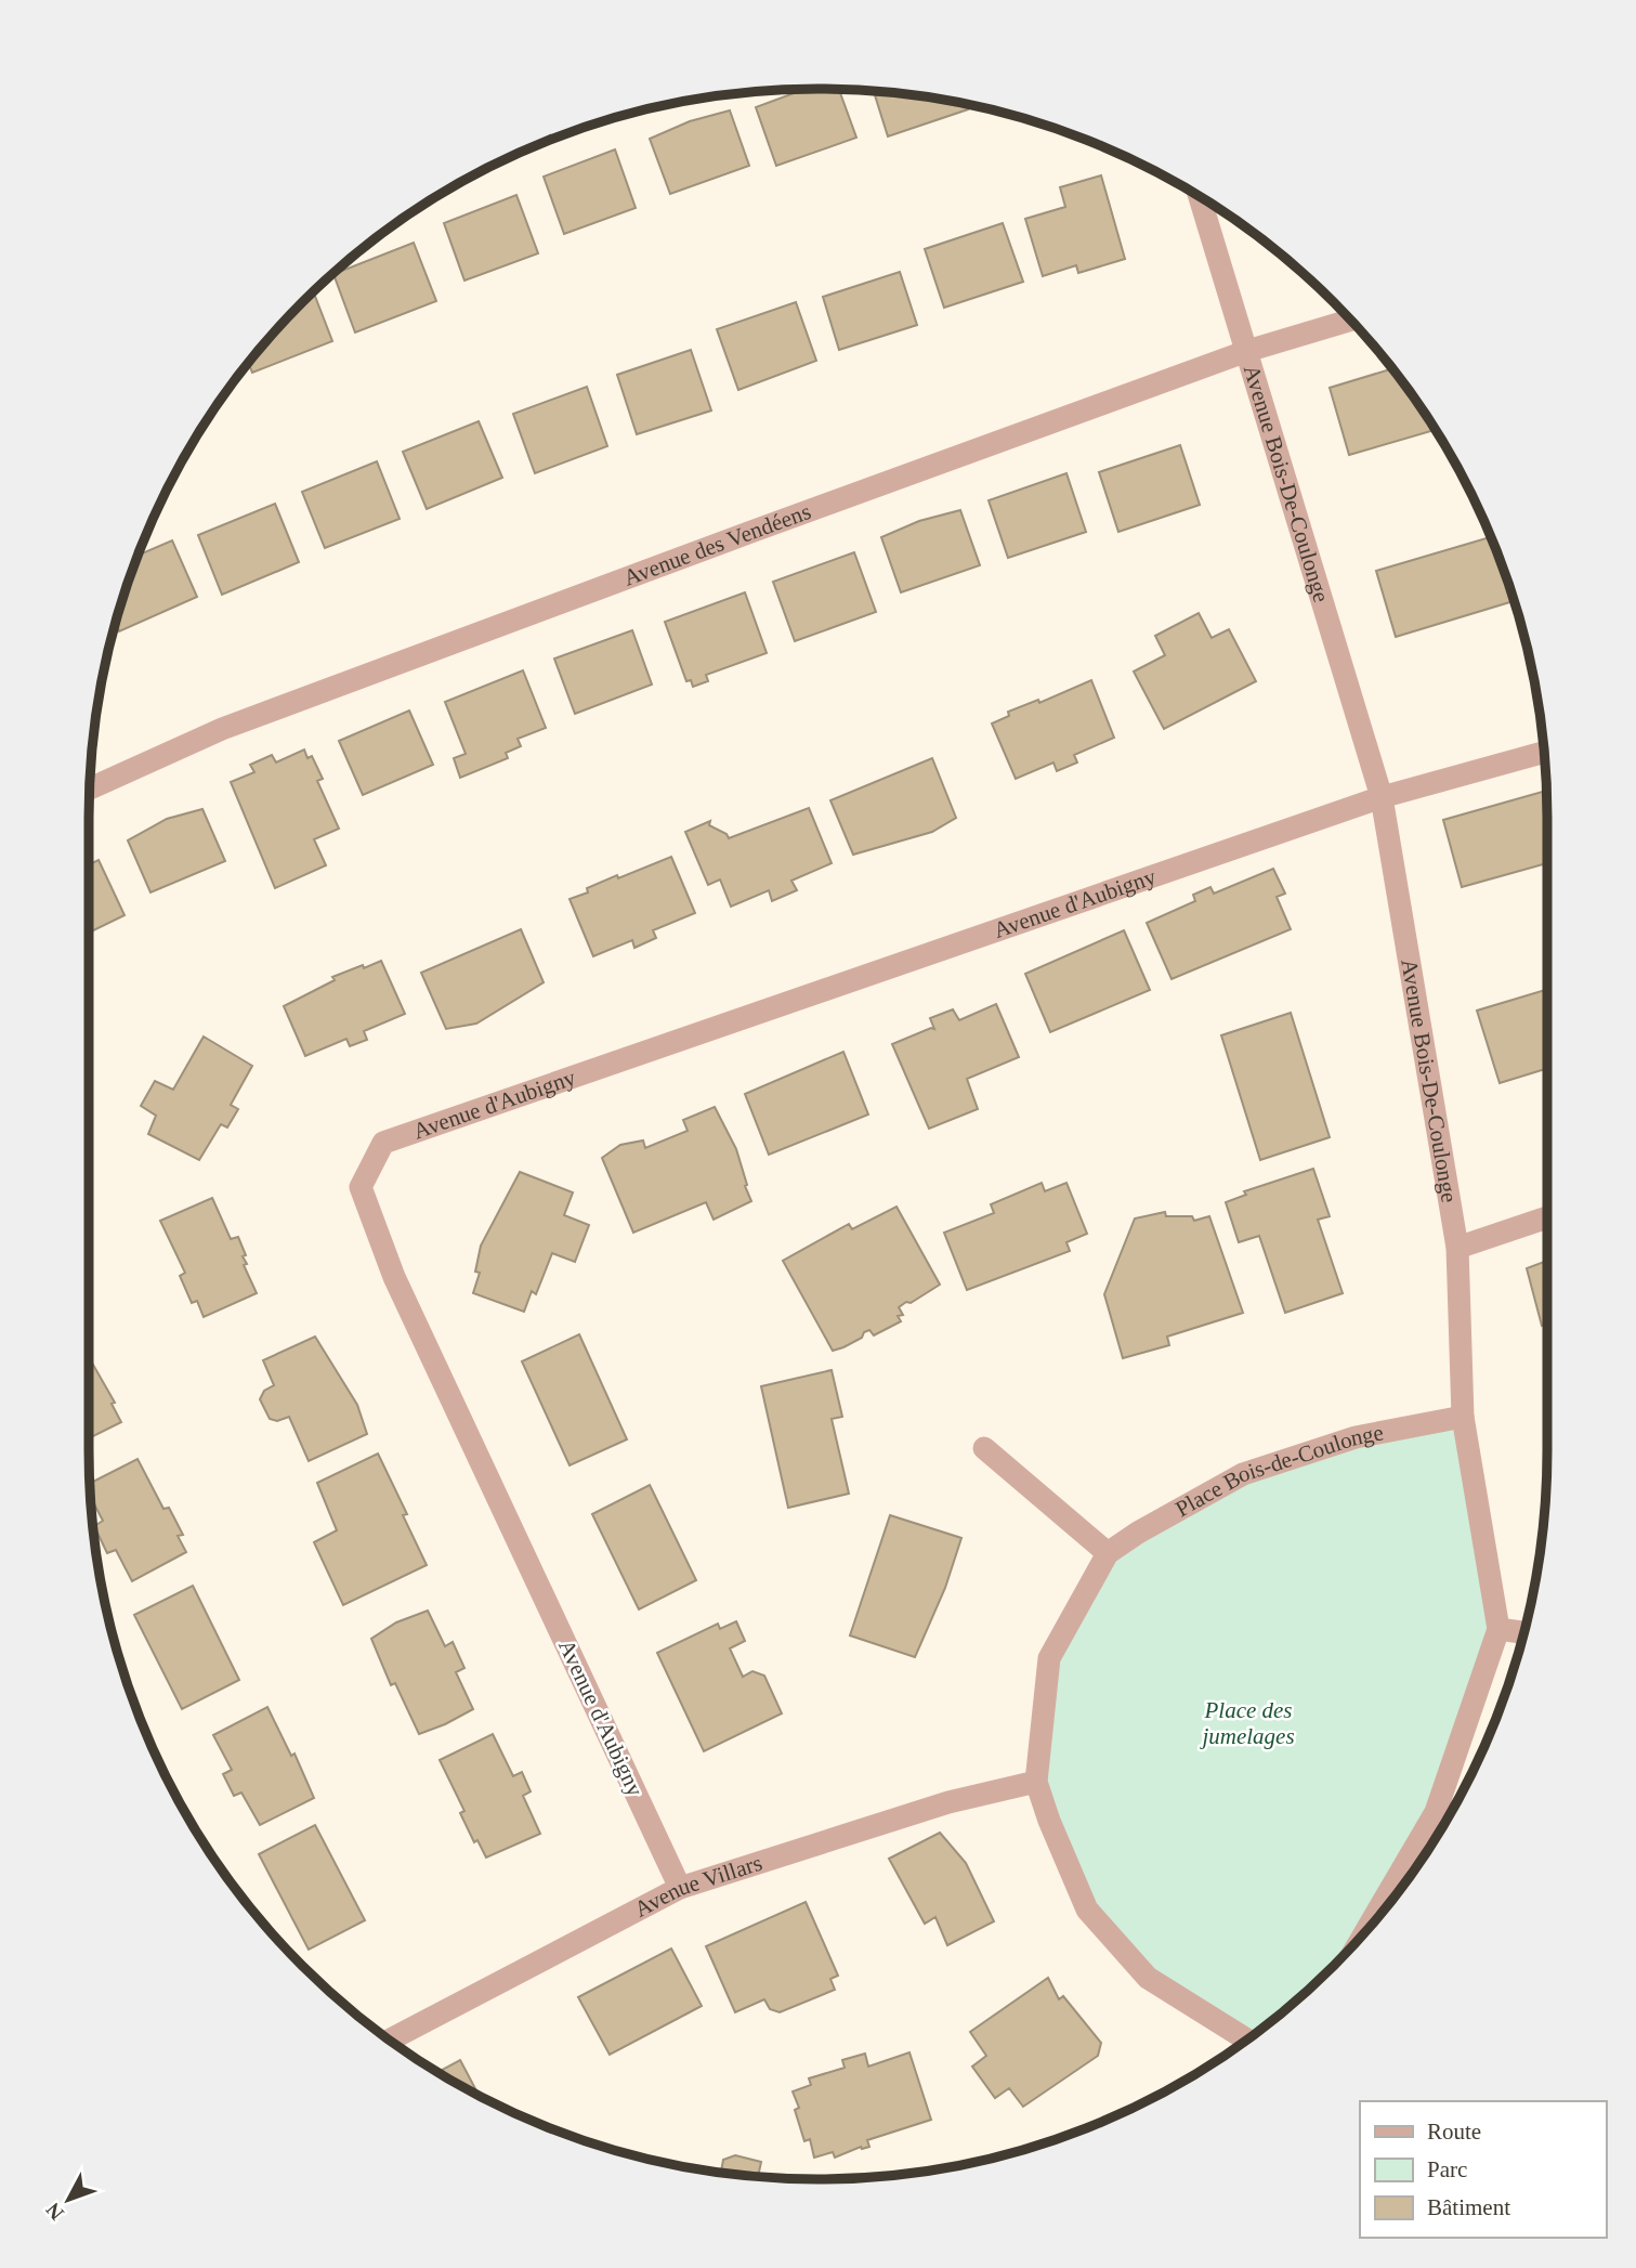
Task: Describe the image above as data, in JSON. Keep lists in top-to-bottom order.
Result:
{
  "streets": {
    "street": [
      "Avenue Bois-De-Coulonge",
      "Avenue des Vendéens",
      "Avenue d'Aubigny",
      "Place Bois-de-Coulonge",
      "Avenue Villars"
    ]
  },
  "crossings": [
    ["Avenue Bois-De-Coulonge", "Avenue des Vendéens"],
    ["Avenue Bois-De-Coulonge", "Avenue d'Aubigny"],
    ["Avenue Bois-De-Coulonge", "Place Bois-de-Coulonge"],
    ["Avenue d'Aubigny", "Avenue Villars"],
    ["Place Bois-de-Coulonge", "Avenue Villars"]
  ],
  "parks": ["Place des jumelages"],
  "legend": ["Route", "Parc", "Bâtiment"],
  "north": "bottom left"
}
